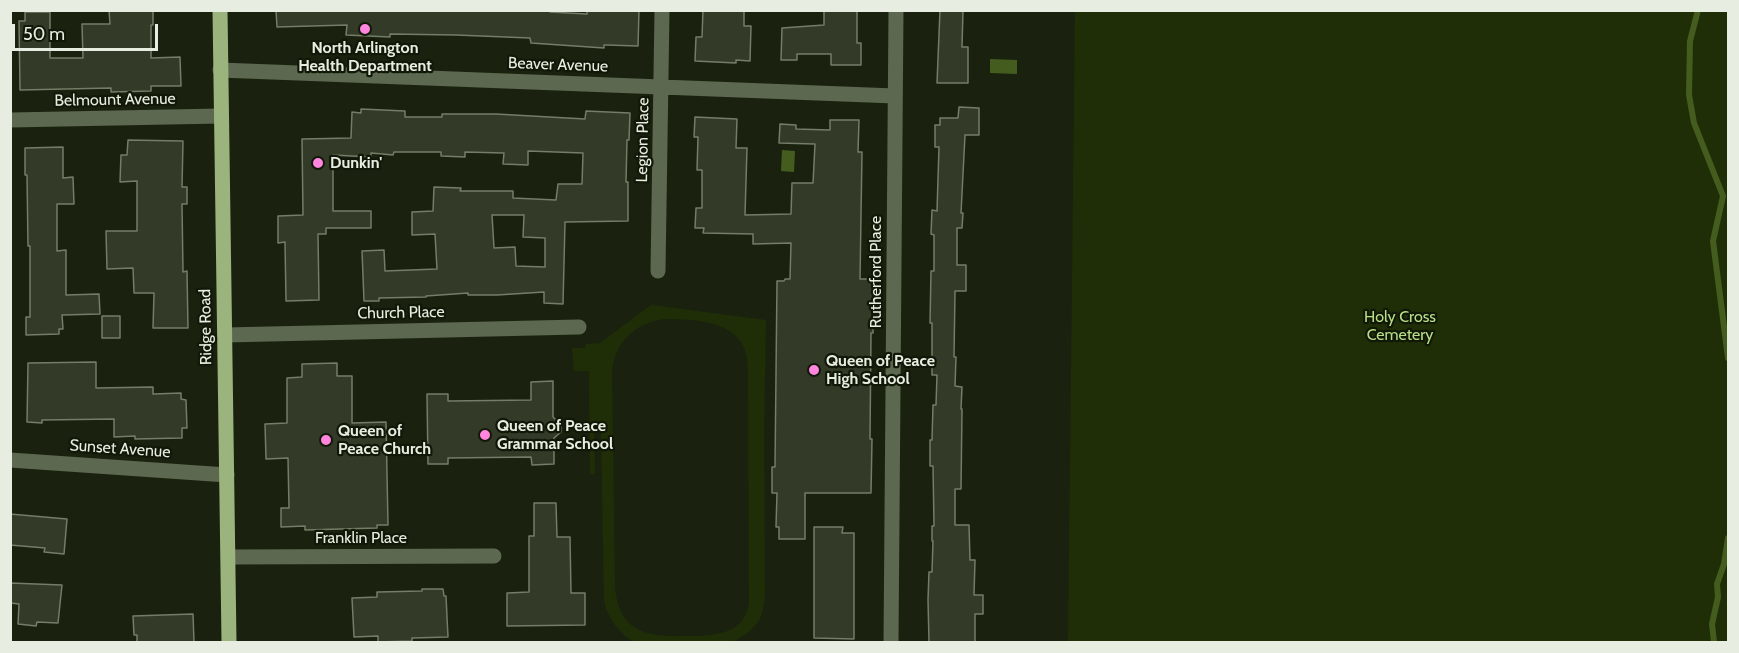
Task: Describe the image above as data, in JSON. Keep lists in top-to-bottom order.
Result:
{
  "streets": {
    "main road": ["Ridge Road"],
    "street": [
      "Beaver Avenue",
      "Belmount Avenue",
      "Legion Place",
      "Rutherford Place",
      "Church Place",
      "Sunset Avenue",
      "Franklin Place"
    ]
  },
  "crossings": [
    ["Beaver Avenue", "Legion Place"],
    ["Beaver Avenue", "Rutherford Place"],
    ["Beaver Avenue", "Ridge Road"],
    ["Belmount Avenue", "Ridge Road"],
    ["Church Place", "Ridge Road"],
    ["Ridge Road", "Sunset Avenue"],
    ["Ridge Road", "Franklin Place"]
  ],
  "parks": ["Holy Cross Cemetery"],
  "places": [
    "North Arlington Health Department",
    "Dunkin'",
    "Queen of Peace High School",
    "Queen of Peace Grammar School",
    "Queen of Peace Church"
  ],
  "scale_bar": "50 m"
}
